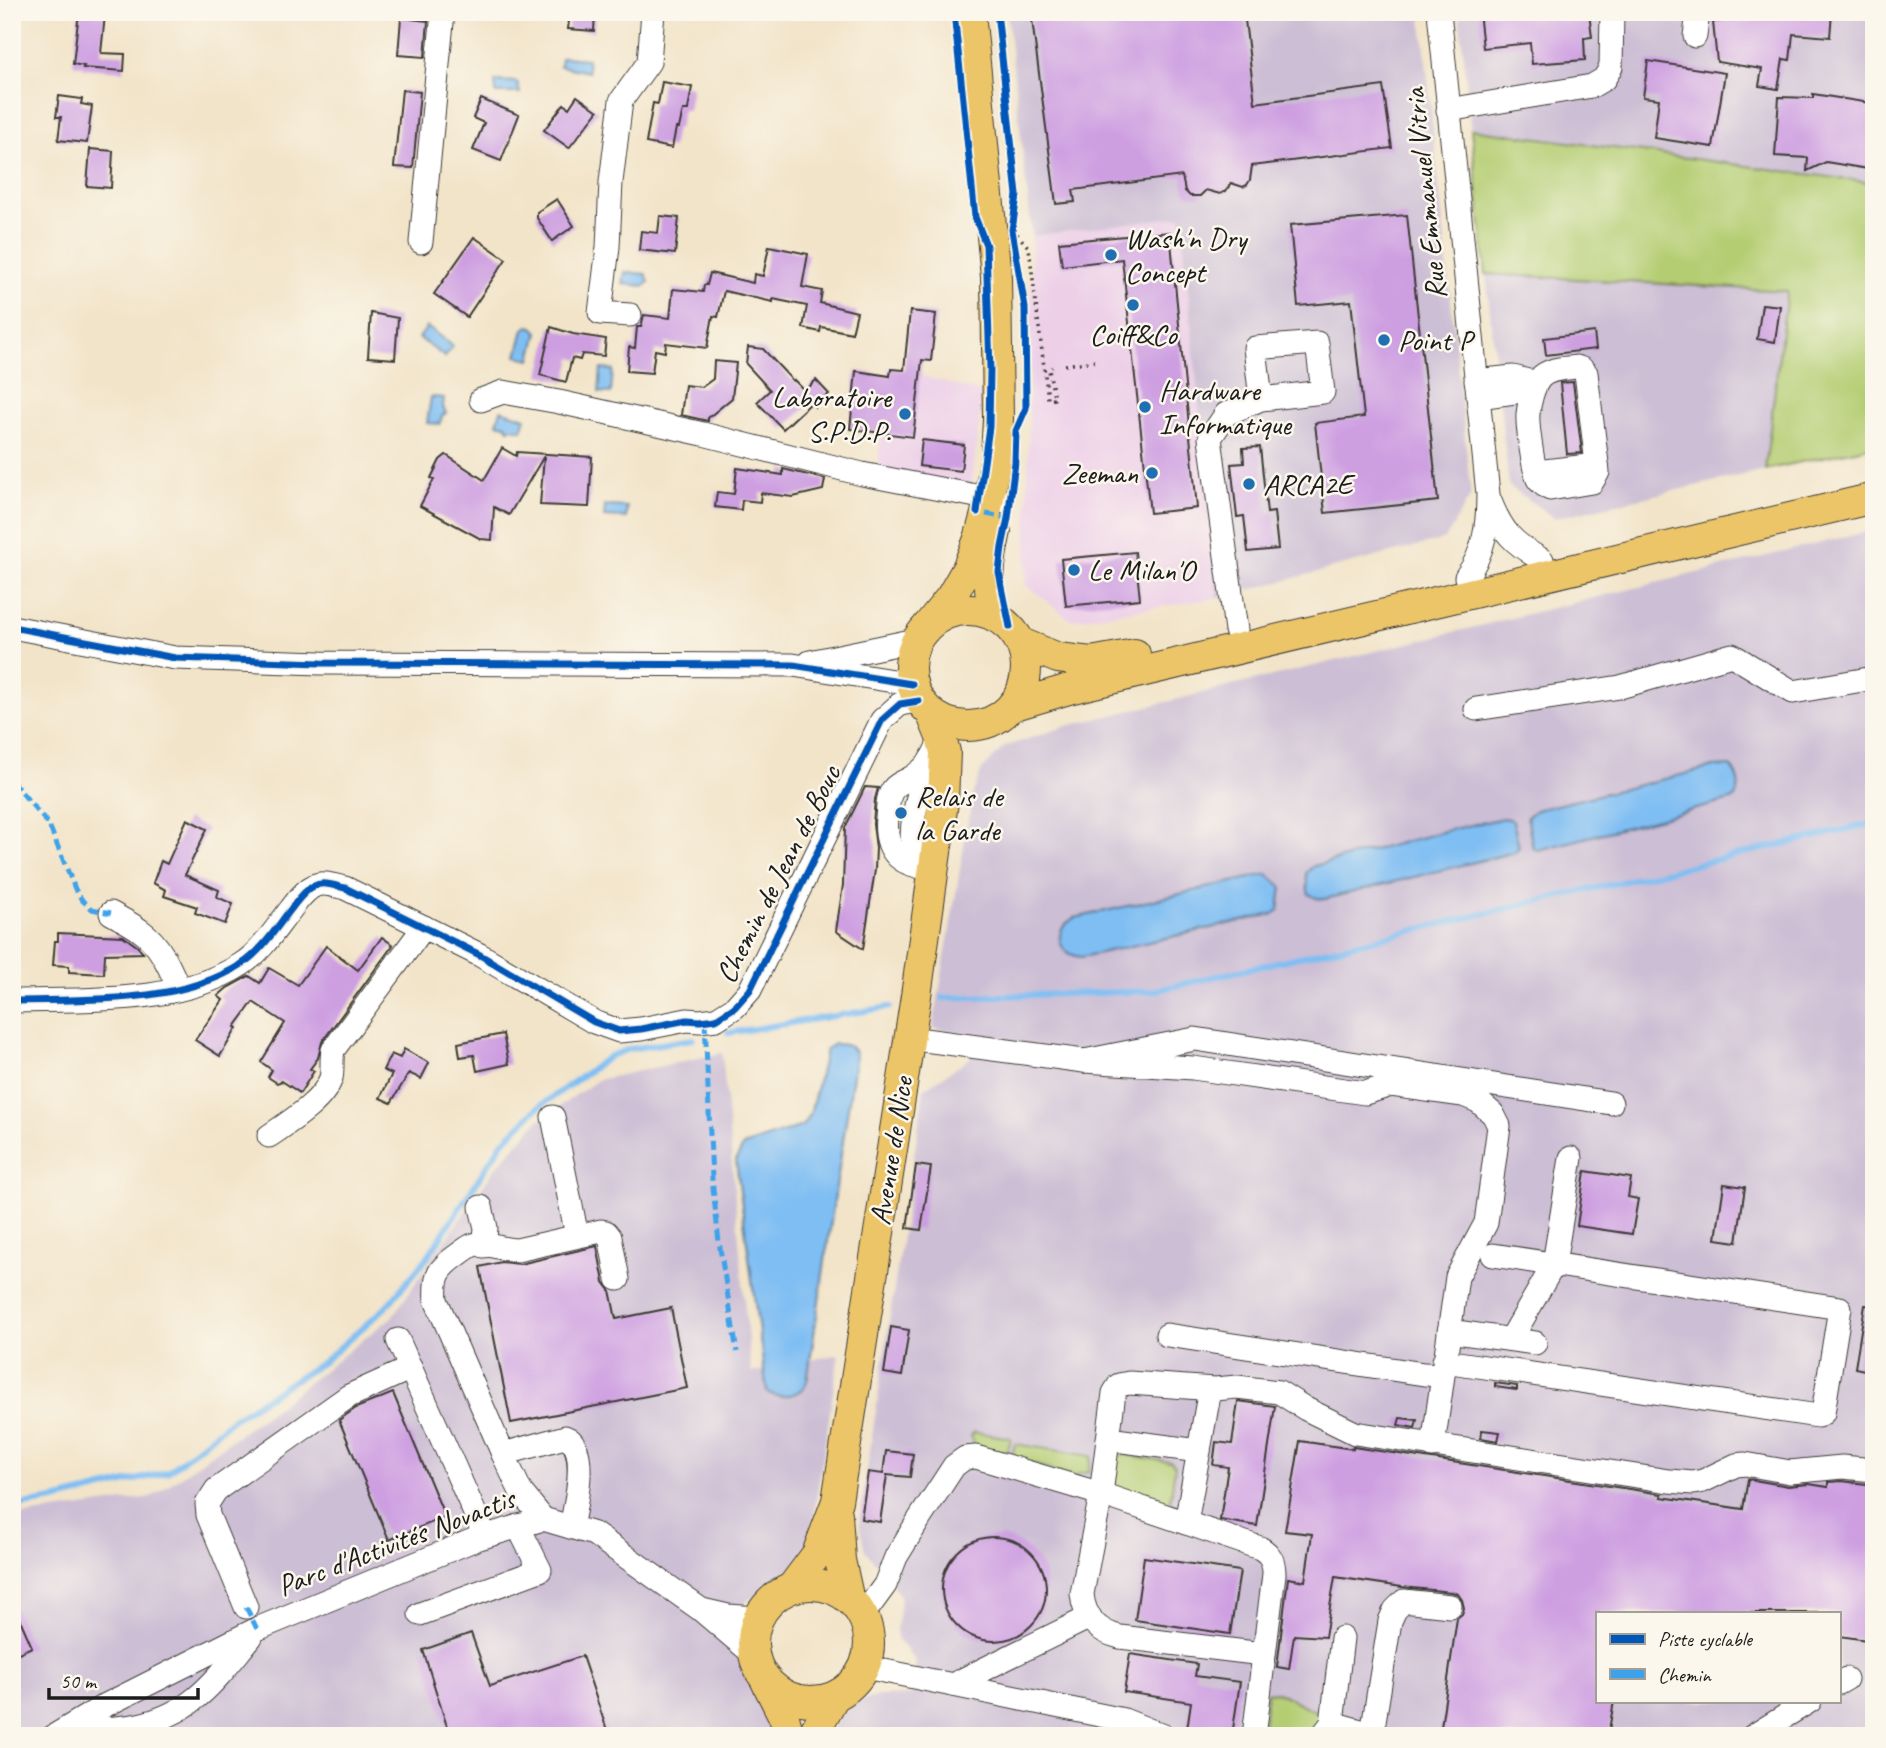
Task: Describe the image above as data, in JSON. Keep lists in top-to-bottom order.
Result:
{
  "streets": {
    "main road": ["Avenue de Nice"],
    "street": ["Rue Emmanuel Vitria", "Chemin de Jean de Bouc", "Parc d'Activités Novactis"]
  },
  "crossings": [
    ["Chemin de Jean de Bouc", "Avenue de Nice"],
    ["Avenue de Nice", "Parc d'Activités Novactis"]
  ],
  "places": [
    "Wash'n Dry Concept",
    "Coiff&Co",
    "Point P",
    "Hardware Informatique",
    "Laboratoire S.P.D.P.",
    "Zeeman",
    "ARCA2E",
    "Le Milan'O",
    "Relais de la Garde"
  ],
  "legend": ["Piste cyclable", "Chemin"],
  "scale_bar": "50 m"
}
